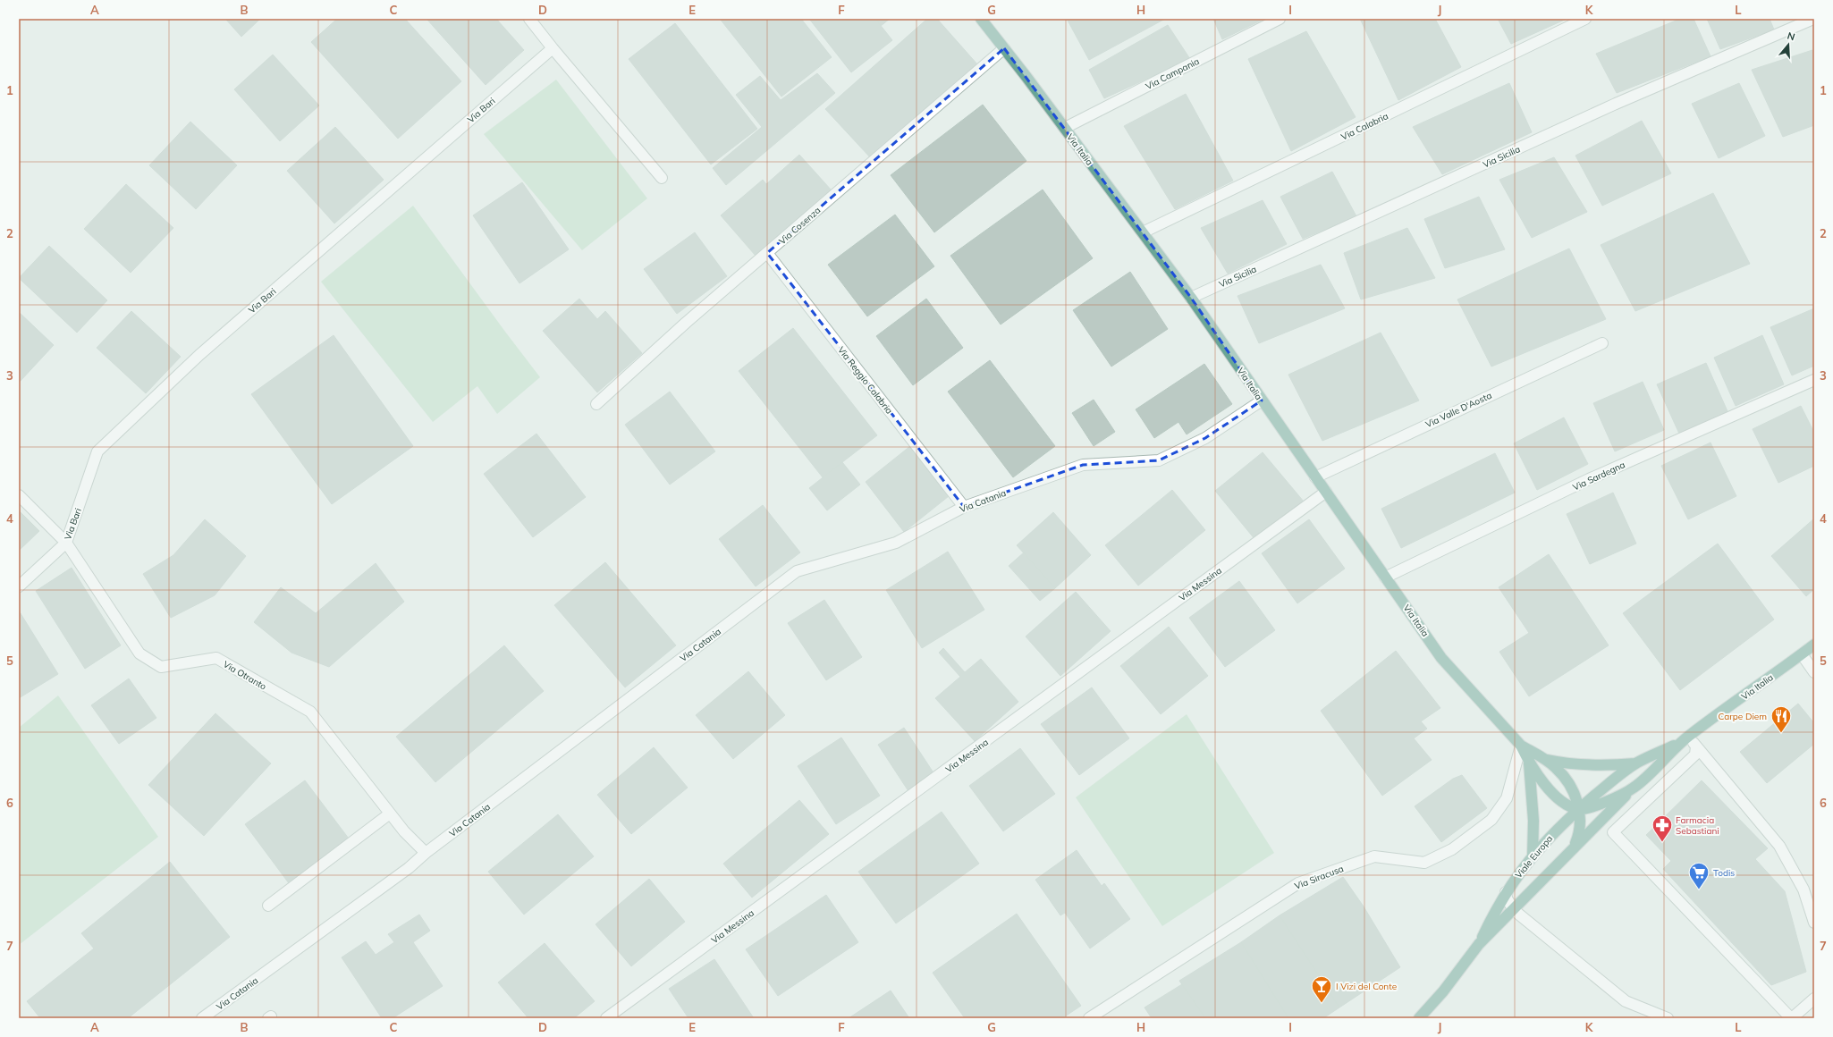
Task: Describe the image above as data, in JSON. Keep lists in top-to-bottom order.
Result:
{
  "streets": {
    "main road": ["Via Italia", "Viale Europa"],
    "street": [
      "Via Campania",
      "Via Bari",
      "Via Calabria",
      "Via Sicilia",
      "Via Cosenza",
      "Via Reggio Calabria",
      "Via Valle D'Aosta",
      "Via Sardegna",
      "Via Catania",
      "Via Messina",
      "Via Otranto",
      "Via Siracusa"
    ]
  },
  "crossings": [
    ["Via Campania", "Via Italia"],
    ["Via Bari", "Via Otranto"],
    ["Via Calabria", "Via Italia"],
    ["Via Italia", "Via Sicilia"],
    ["Via Italia", "Via Cosenza"],
    ["Via Italia", "Via Valle D'Aosta"],
    ["Via Italia", "Via Sardegna"],
    ["Via Italia", "Via Catania"],
    ["Via Italia", "Via Messina"],
    ["Via Italia", "Viale Europa"],
    ["Via Italia", "Via Siracusa"],
    ["Via Cosenza", "Via Reggio Calabria"],
    ["Via Reggio Calabria", "Via Catania"],
    ["Via Catania", "Via Otranto"]
  ],
  "places": {
    "restaurant": ["Carpe Diem"],
    "pharmacy": ["Farmacia Sebastiani"],
    "supermarket": ["Todis"],
    "bar": ["I Vizi del Conte"]
  },
  "north": "top",
  "grid": {
    "columns": [
      "A",
      "B",
      "C",
      "D",
      "E",
      "F",
      "G",
      "H",
      "I",
      "J",
      "K",
      "L"
    ],
    "rows": [
      "1",
      "2",
      "3",
      "4",
      "5",
      "6",
      "7"
    ]
  }
}
